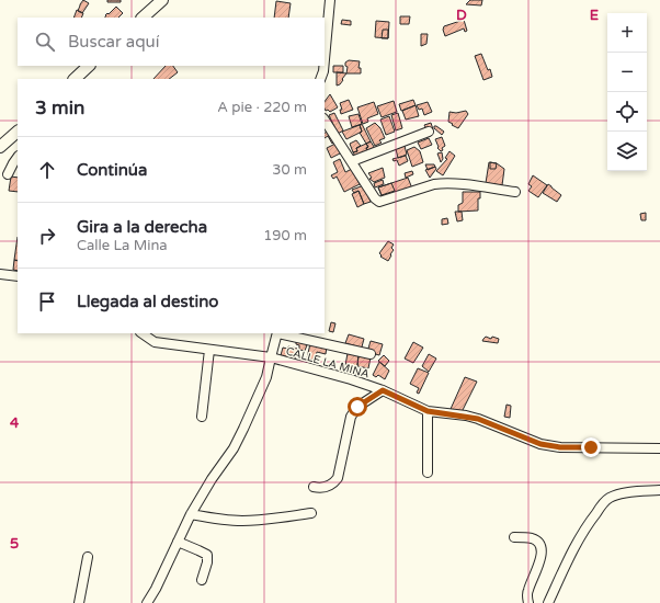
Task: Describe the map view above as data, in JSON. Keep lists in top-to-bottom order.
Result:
{
  "streets": {
    "street": ["CALLE LA MINA"]
  },
  "page": {
    "map_buttons": ["+", "−"],
    "search": "Buscar aquí",
    "heading": ["3 min", "A pie · 220 m"],
    "list": [
      ["Continúa", "30 m"],
      ["Gira a la derecha", "Calle La Mina", "190 m"],
      "Llegada al destino"
    ]
  },
  "grid": {
    "columns": ["D", "E"],
    "rows": ["4", "5"]
  }
}
